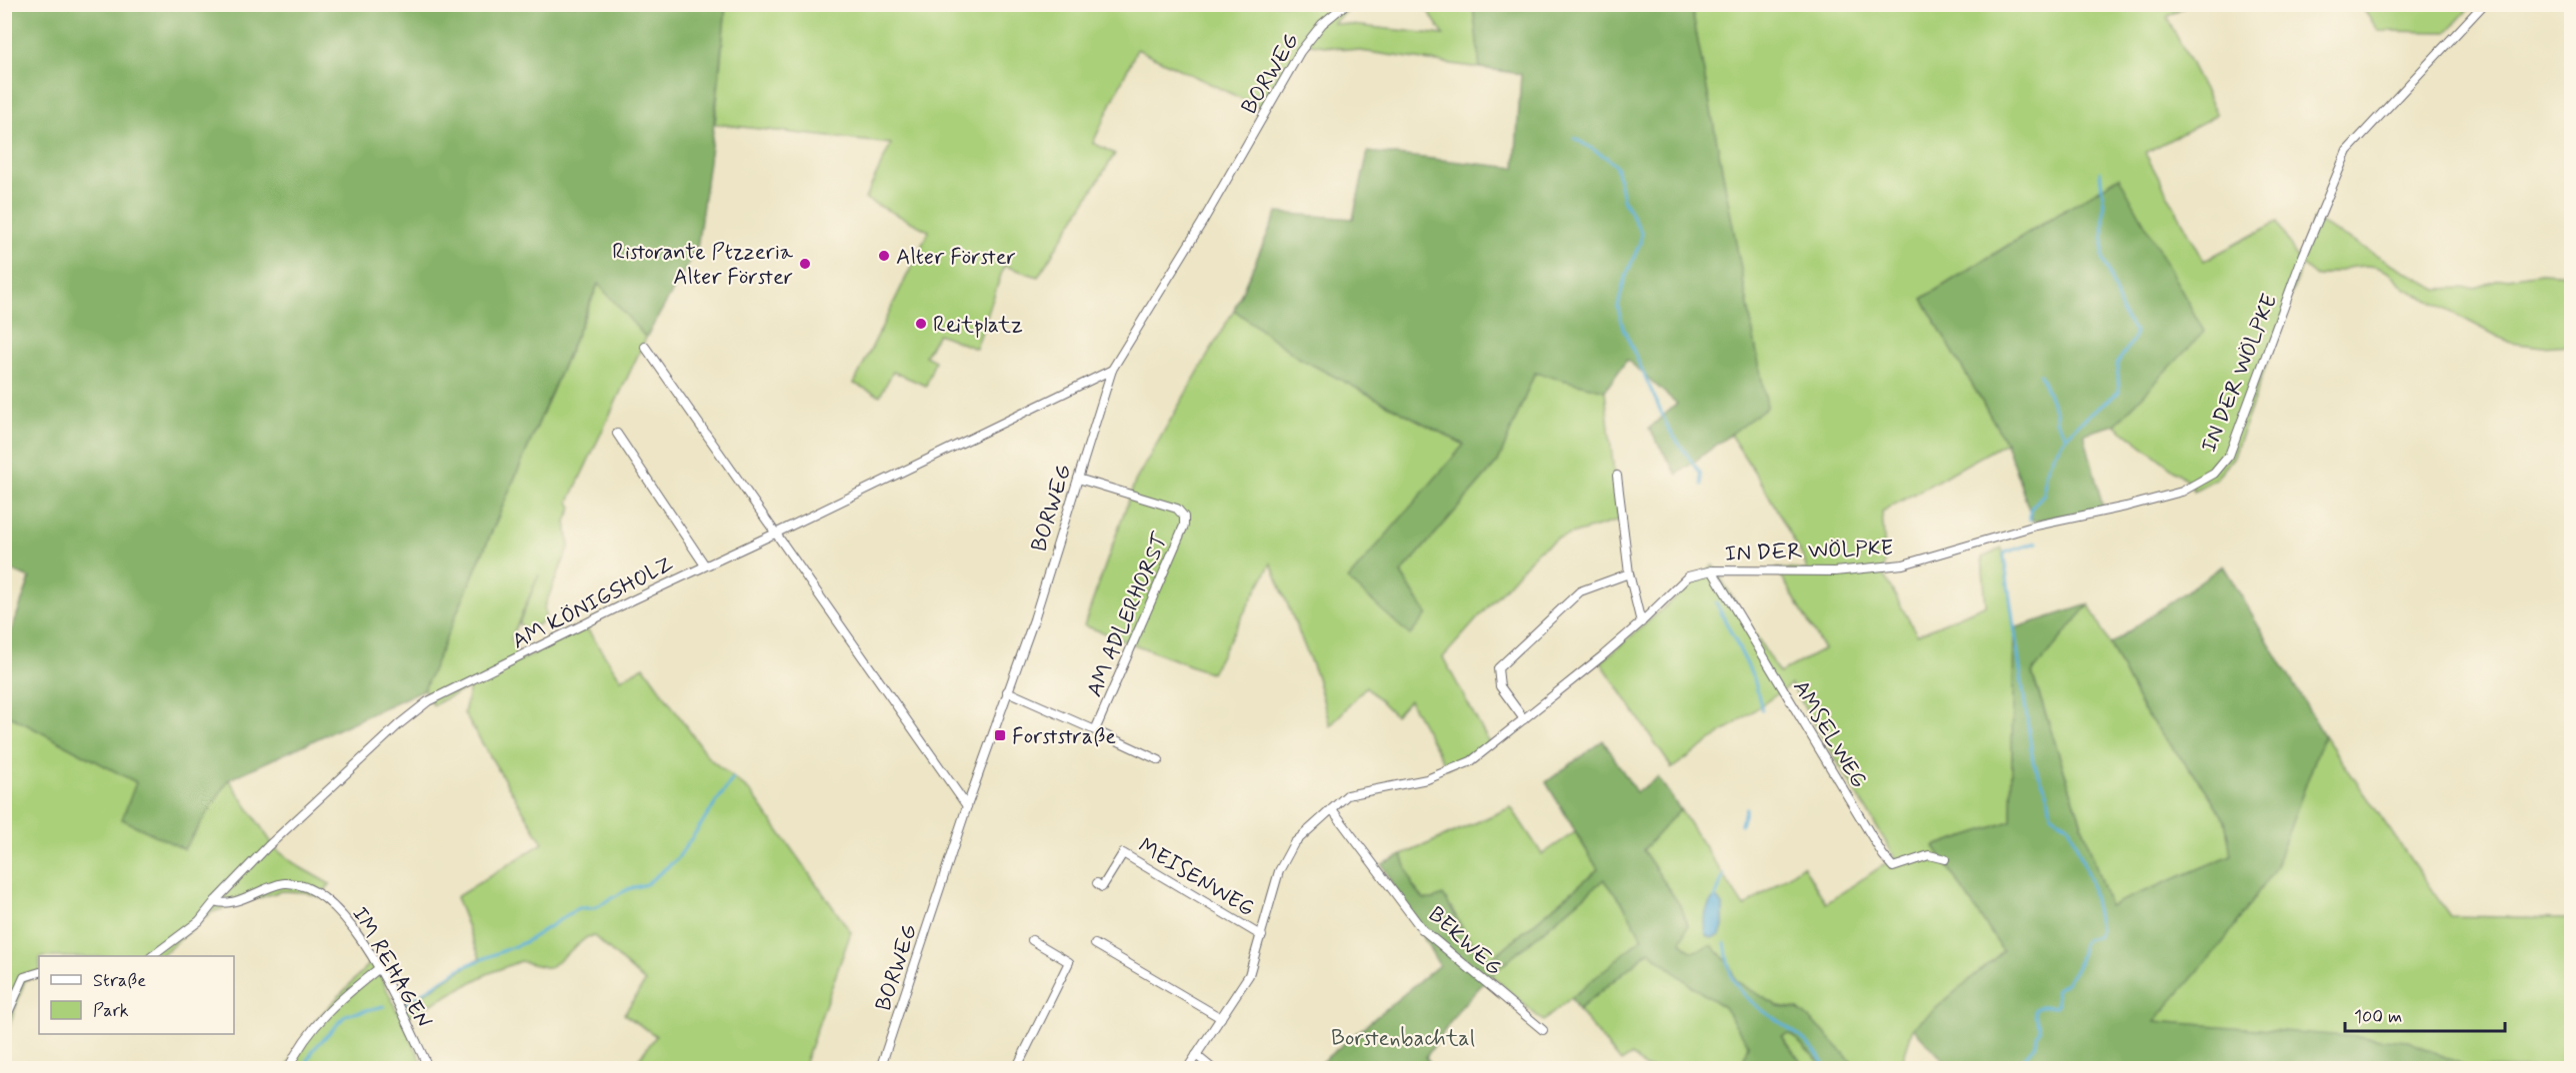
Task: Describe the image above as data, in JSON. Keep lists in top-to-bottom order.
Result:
{
  "streets": {
    "street": [
      "BORWEG",
      "IN DER WÖLPKE",
      "AM KÖNIGSHOLZ",
      "AM ADLERHORST",
      "AMSELWEG",
      "MEISENWEG",
      "BEKWEG",
      "IM REHAGEN"
    ]
  },
  "crossings": [
    ["BORWEG", "AM KÖNIGSHOLZ"],
    ["BORWEG", "AM ADLERHORST"],
    ["IN DER WÖLPKE", "AMSELWEG"],
    ["IN DER WÖLPKE", "MEISENWEG"],
    ["IN DER WÖLPKE", "BEKWEG"],
    ["AM KÖNIGSHOLZ", "IM REHAGEN"]
  ],
  "parks": ["Borstenbachtal"],
  "places": {
    "other": ["Alter Förster", "Ristorante Ptzzeria Alter Förster", "Reitplatz"],
    "transit": ["Forststraße"]
  },
  "legend": ["Straße", "Park"],
  "scale_bar": "100 m"
}
